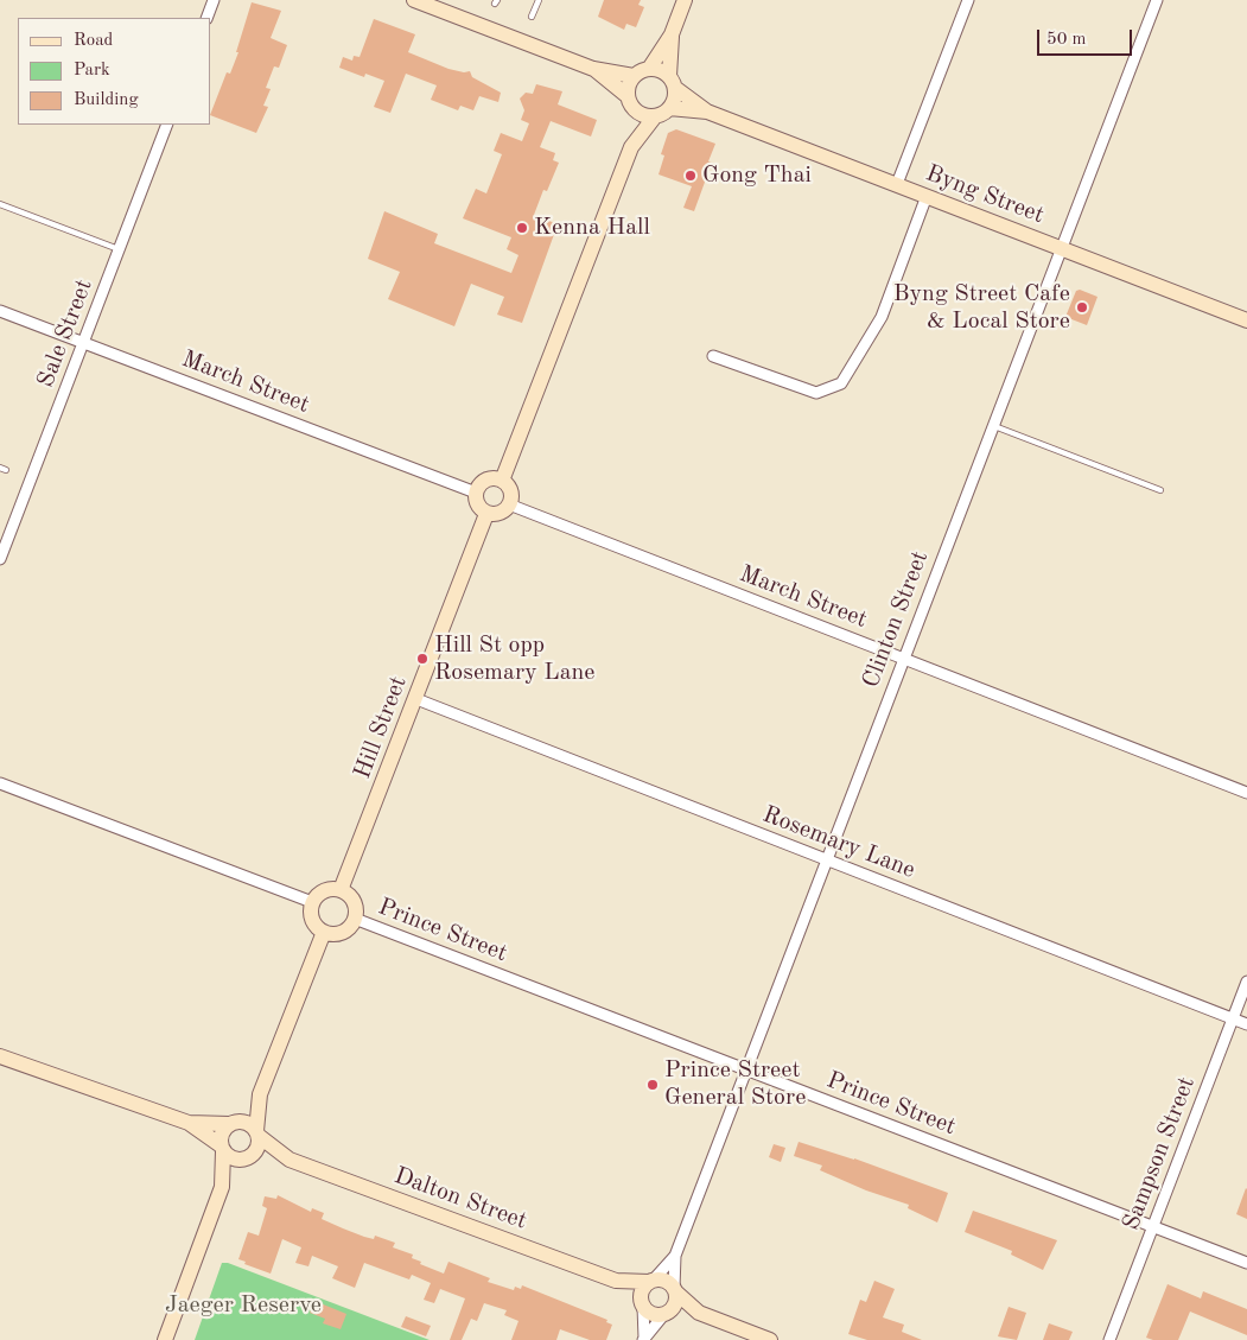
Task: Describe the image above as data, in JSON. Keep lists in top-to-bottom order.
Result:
{
  "streets": {
    "main road": ["Byng Street", "Hill Street", "Dalton Street"],
    "street": [
      "Sale Street",
      "March Street",
      "Clinton Street",
      "Rosemary Lane",
      "Prince Street",
      "Sampson Street"
    ]
  },
  "crossings": [
    ["Byng Street", "Clinton Street"],
    ["Sale Street", "March Street"],
    ["March Street", "Clinton Street"],
    ["March Street", "Hill Street"],
    ["Clinton Street", "Rosemary Lane"],
    ["Clinton Street", "Prince Street"],
    ["Clinton Street", "Dalton Street"],
    ["Hill Street", "Rosemary Lane"],
    ["Hill Street", "Prince Street"],
    ["Rosemary Lane", "Sampson Street"],
    ["Prince Street", "Sampson Street"]
  ],
  "parks": ["Jaeger Reserve"],
  "places": [
    "Gong Thai",
    "Kenna Hall",
    "Byng Street Cafe & Local Store",
    "Hill St opp Rosemary Lane",
    "Prince Street General Store"
  ],
  "legend": ["Road", "Park", "Building"],
  "scale_bar": "50 m"
}
